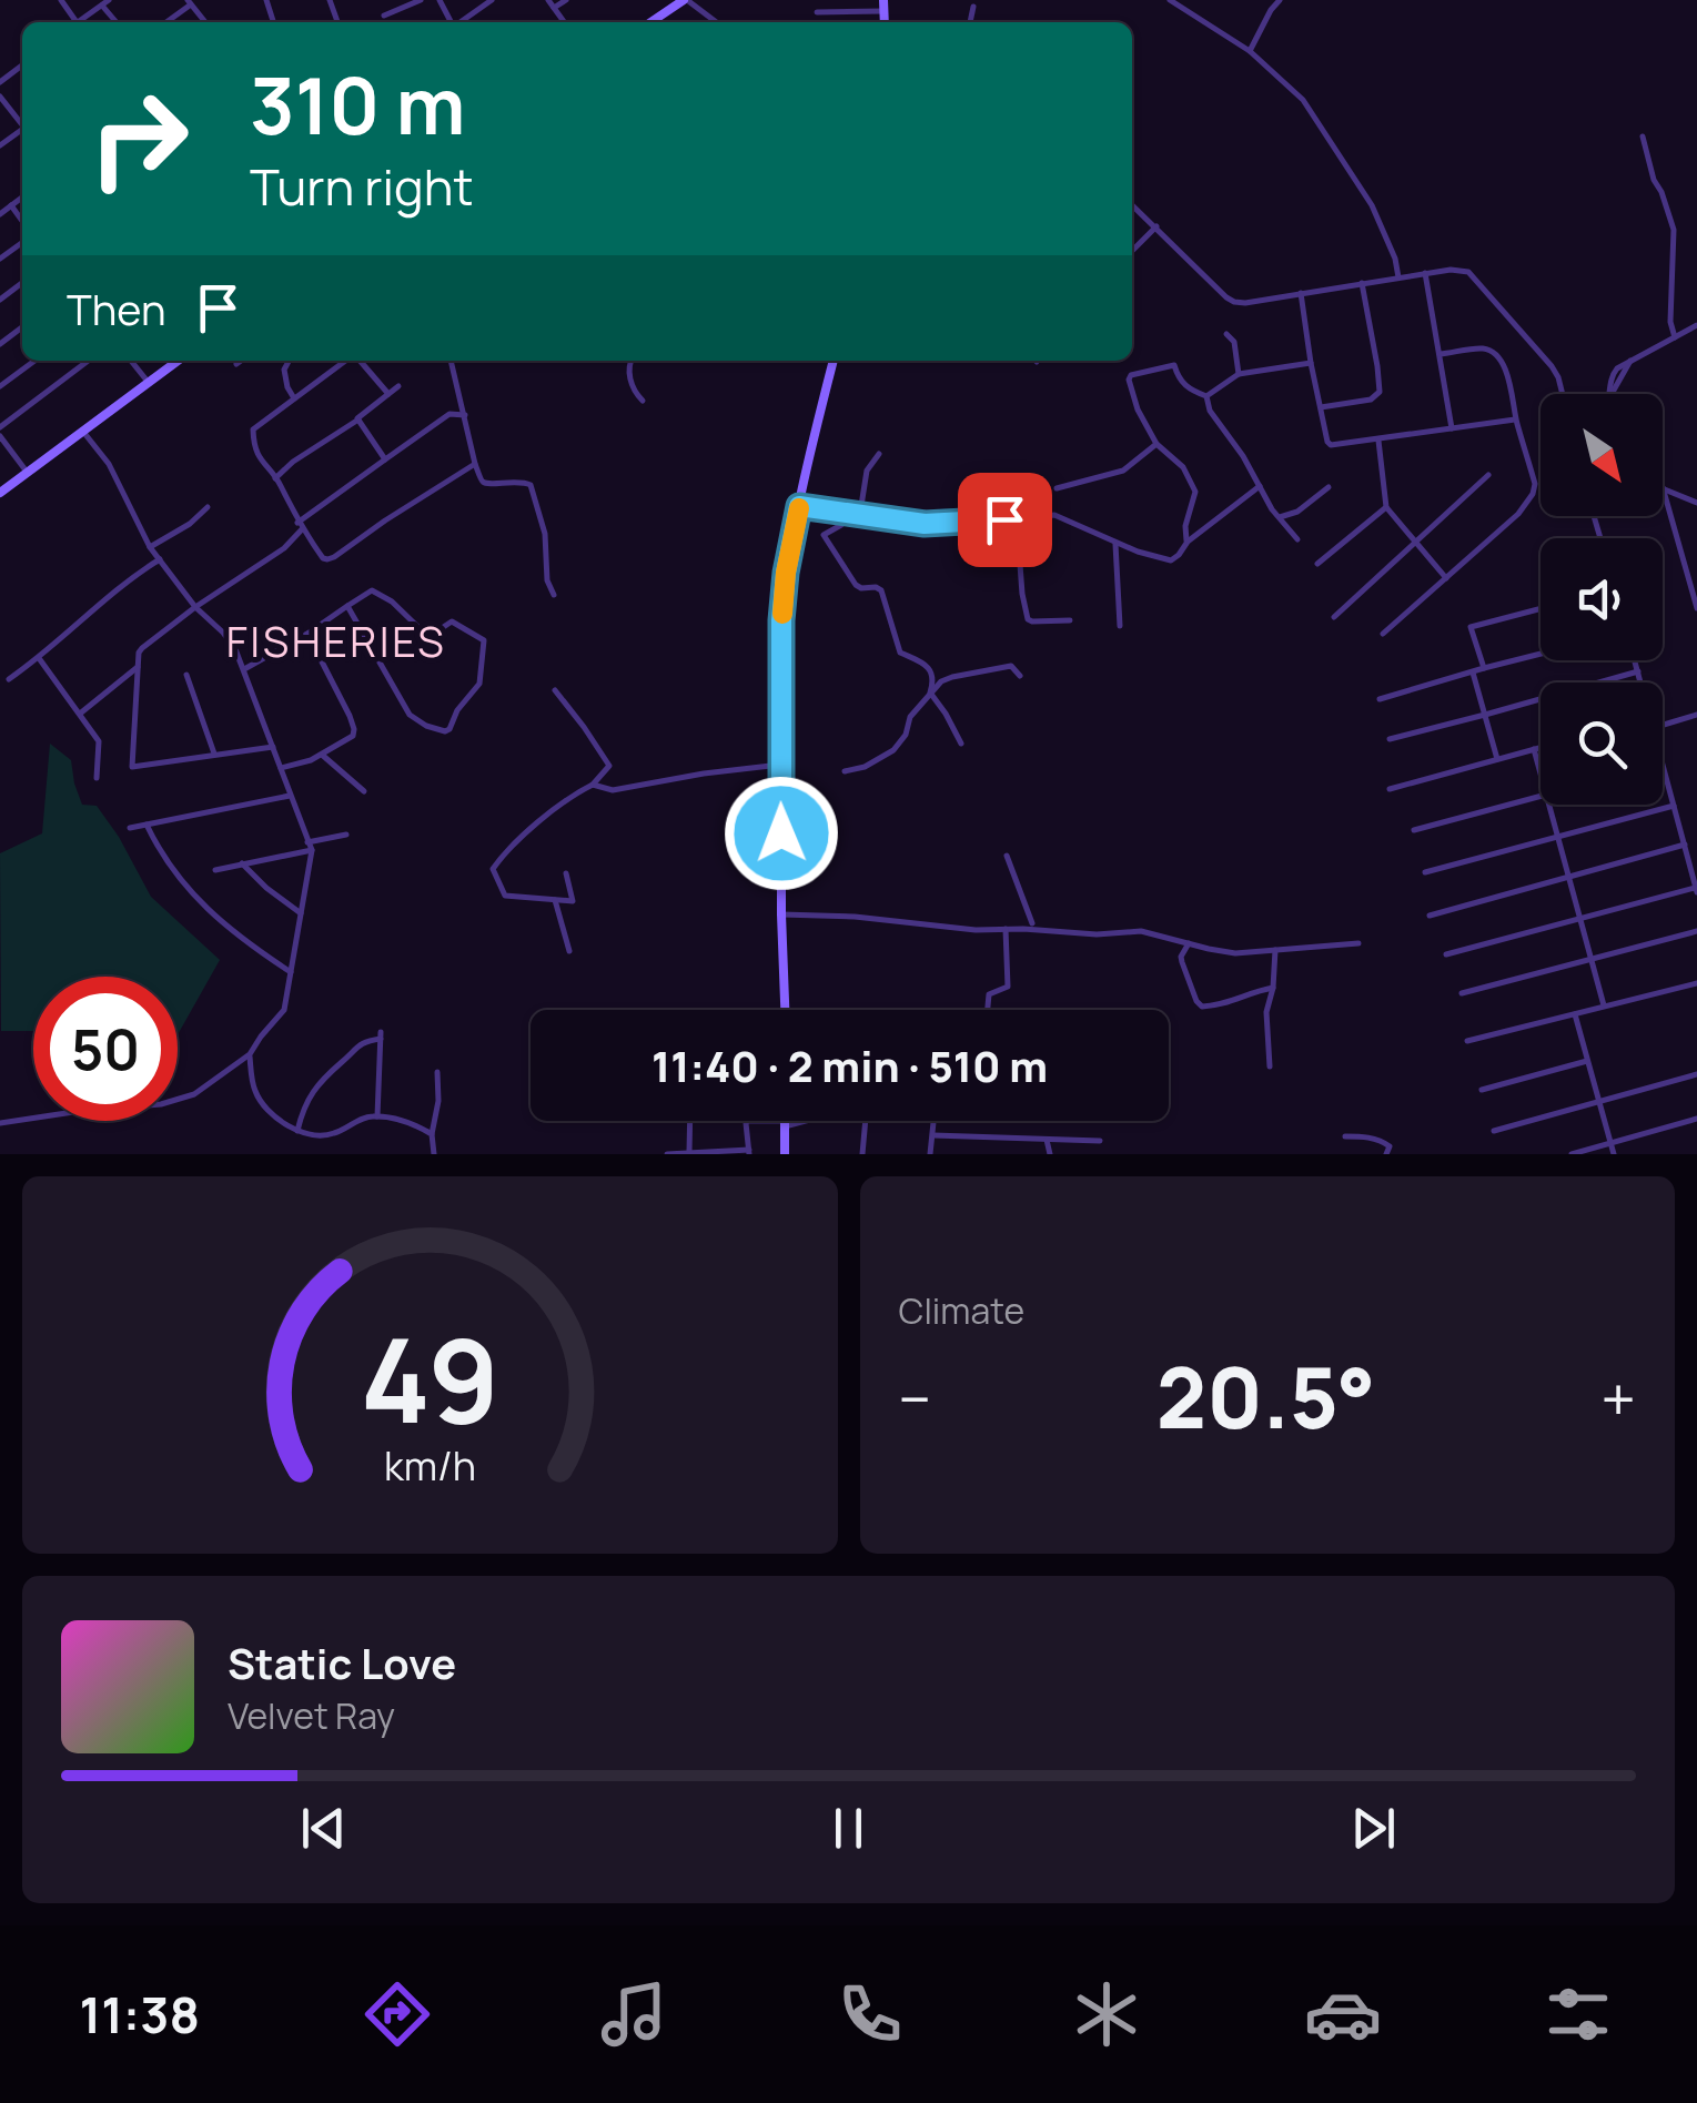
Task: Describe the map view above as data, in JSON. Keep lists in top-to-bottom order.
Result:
{
  "districts": ["FISHERIES"],
  "north": "bottom right",
  "page": {
    "turn": ["310 m", "Turn right"],
    "then": "Then",
    "limit": "50",
    "trip": "11:40 · 2 min · 510 m",
    "tile": "Climate",
    "heat": ["−", "20.5°", "+"],
    "song": ["Static Love", "Velvet Ray"],
    "tabs": "11:38",
    "gauge": ["49", "km/h"]
  }
}
